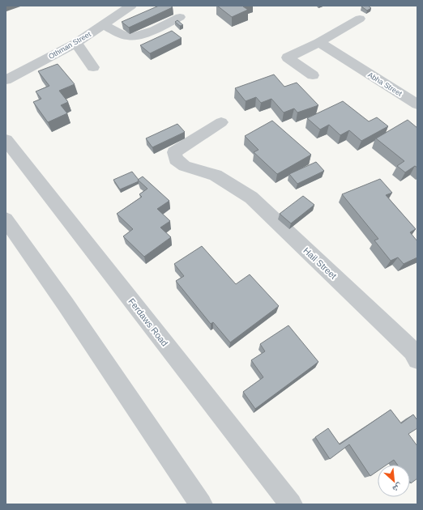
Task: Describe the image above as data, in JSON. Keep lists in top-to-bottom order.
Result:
{
  "streets": {
    "street": [
      "Othman Street",
      "Abha Street",
      "Hail Street",
      "Ferdaws Road"
    ]
  },
  "north": "bottom right"
}
